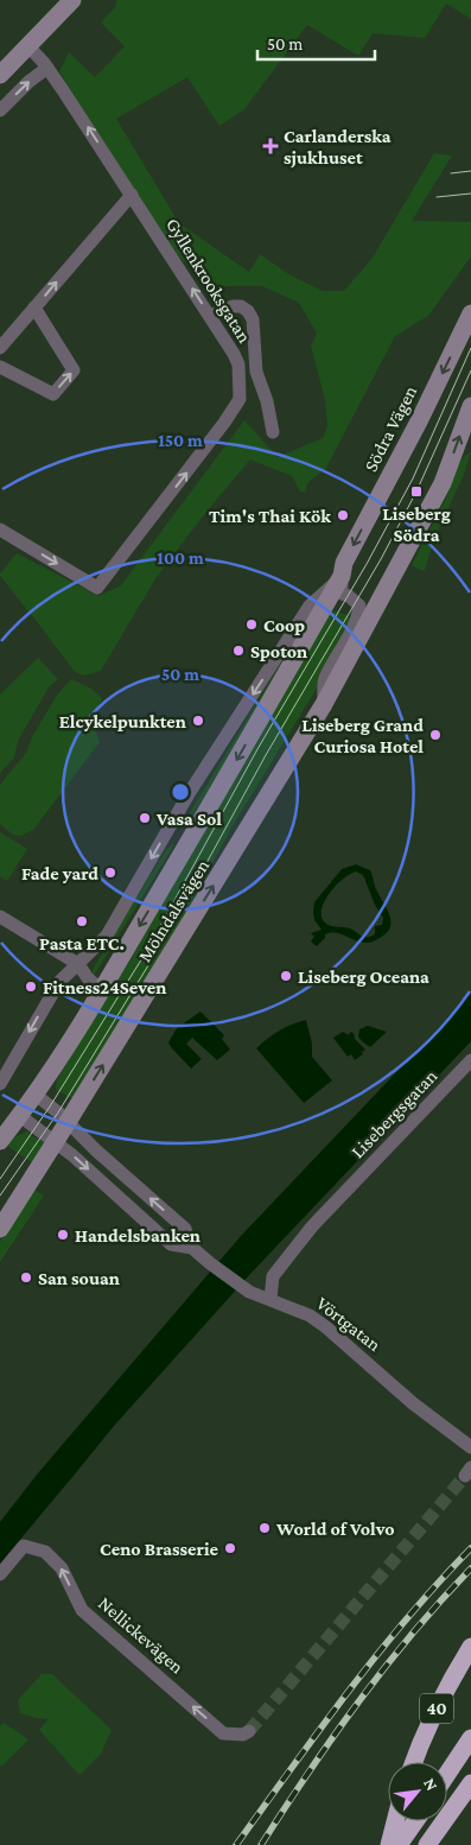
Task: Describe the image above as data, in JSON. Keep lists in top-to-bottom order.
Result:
{
  "streets": {
    "highway": ["40"],
    "main road": ["Södra Vägen", "Mölndalsvägen"],
    "street": [
      "Gyllenkrooksgatan",
      "Lisebergsgatan",
      "Vörtgatan",
      "Nellickevägen"
    ]
  },
  "crossings": [
    ["Södra Vägen", "Mölndalsvägen"],
    ["Mölndalsvägen", "Vörtgatan"],
    ["Lisebergsgatan", "Vörtgatan"]
  ],
  "one_way": ["Södra Vägen", "Nellickevägen"],
  "places": {
    "health": ["Carlanderska sjukhuset"],
    "transit": ["Liseberg Södra"],
    "other": [
      "Tim's Thai Kök",
      "Coop",
      "Spoton",
      "Elcykelpunkten",
      "Liseberg Grand Curiosa Hotel",
      "Vasa Sol",
      "Fade yard",
      "Pasta ETC.",
      "Liseberg Oceana",
      "Fitness24Seven",
      "Handelsbanken",
      "San souan",
      "World of Volvo",
      "Ceno Brasserie"
    ]
  },
  "scale_bar": "50 m",
  "north": "top right",
  "rings": ["150 m", "100 m", "50 m"]
}
